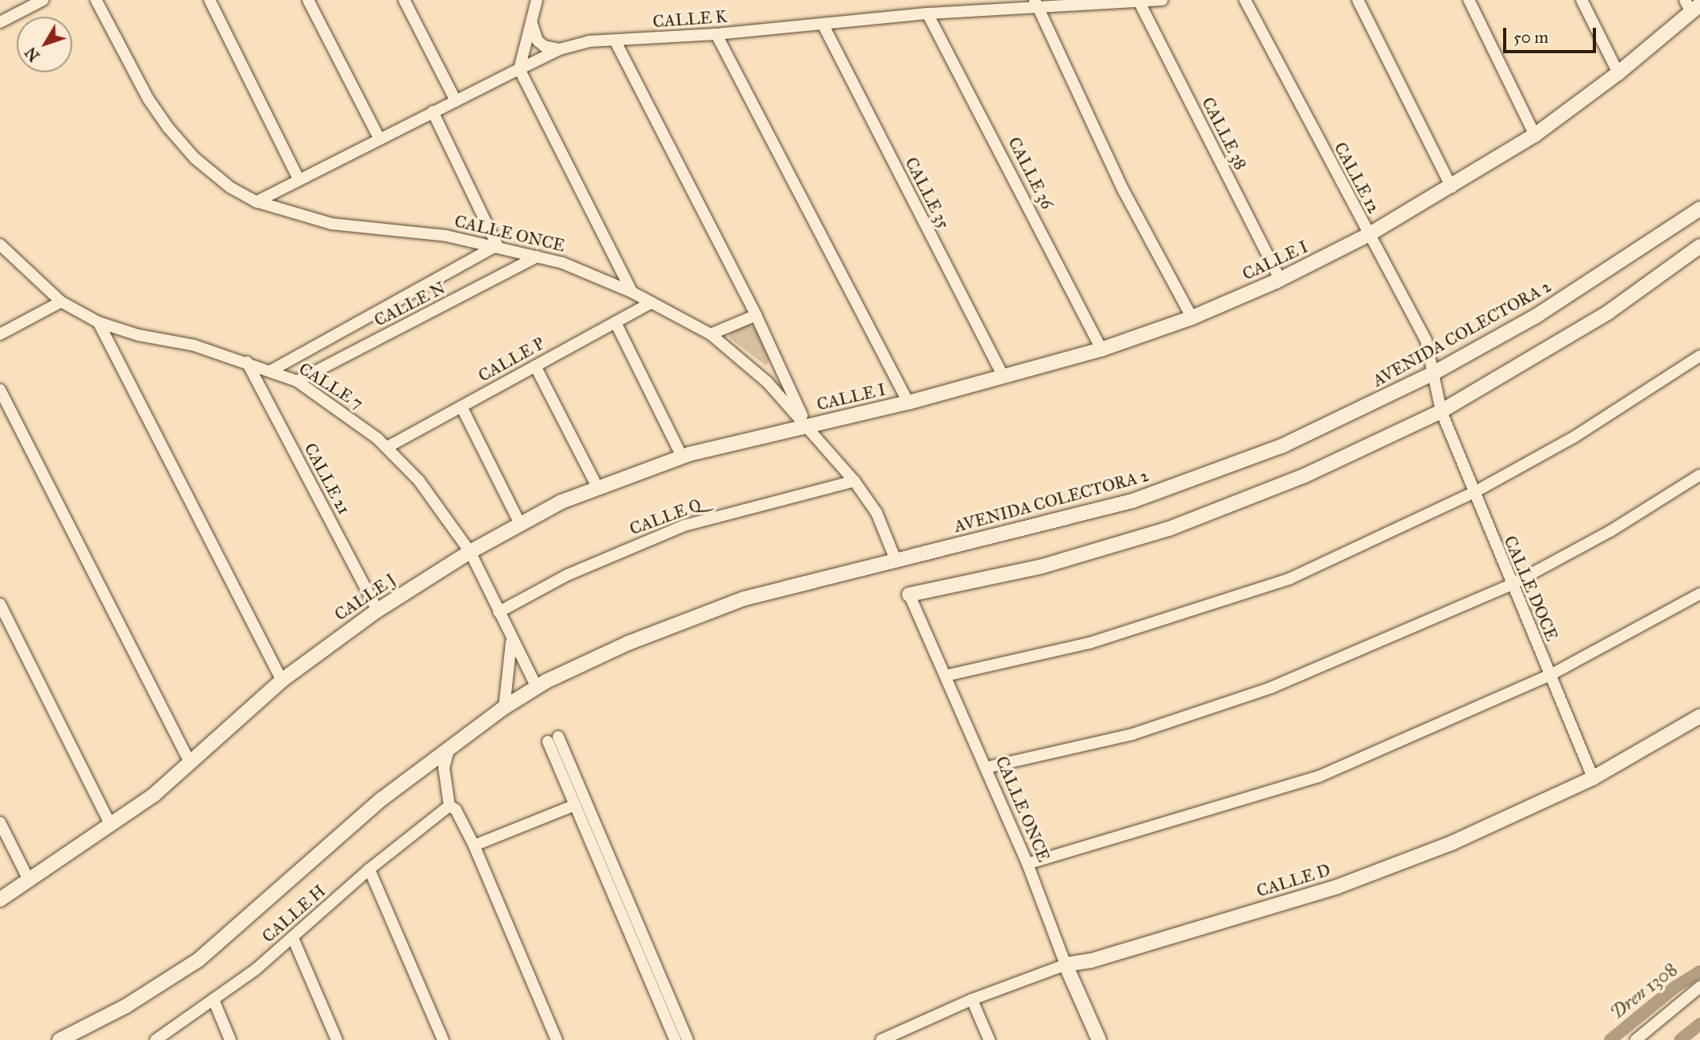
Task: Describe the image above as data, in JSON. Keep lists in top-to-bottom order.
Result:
{
  "streets": {
    "street": [
      "CALLE K",
      "CALLE 38",
      "CALLE 36",
      "CALLE 12",
      "CALLE 35",
      "CALLE ONCE",
      "CALLE I",
      "CALLE N",
      "AVENIDA COLECTORA 2",
      "CALLE P",
      "CALLE 7",
      "CALLE 21",
      "CALLE Q",
      "CALLE DOCE",
      "CALLE J",
      "CALLE D",
      "CALLE H"
    ]
  },
  "crossings": [
    ["CALLE K", "CALLE 38"],
    ["CALLE K", "CALLE 36"],
    ["CALLE K", "CALLE 35"],
    ["CALLE K", "CALLE ONCE"],
    ["CALLE 38", "CALLE I"],
    ["CALLE 36", "CALLE I"],
    ["CALLE 12", "CALLE I"],
    ["CALLE 12", "AVENIDA COLECTORA 2"],
    ["CALLE 12", "CALLE DOCE"],
    ["CALLE 35", "CALLE I"],
    ["CALLE ONCE", "CALLE I"],
    ["CALLE ONCE", "CALLE N"],
    ["CALLE ONCE", "AVENIDA COLECTORA 2"],
    ["CALLE ONCE", "CALLE P"],
    ["CALLE ONCE", "CALLE Q"],
    ["CALLE ONCE", "CALLE J"],
    ["CALLE ONCE", "CALLE D"],
    ["CALLE I", "CALLE J"],
    ["CALLE N", "CALLE 7"],
    ["AVENIDA COLECTORA 2", "CALLE 7"],
    ["CALLE P", "CALLE 7"],
    ["CALLE 7", "CALLE 21"],
    ["CALLE 7", "CALLE Q"],
    ["CALLE 7", "CALLE J"],
    ["CALLE 21", "CALLE J"],
    ["CALLE DOCE", "CALLE D"]
  ],
  "water": ["Dren 1308"],
  "scale_bar": "50 m",
  "north": "bottom left"
}
